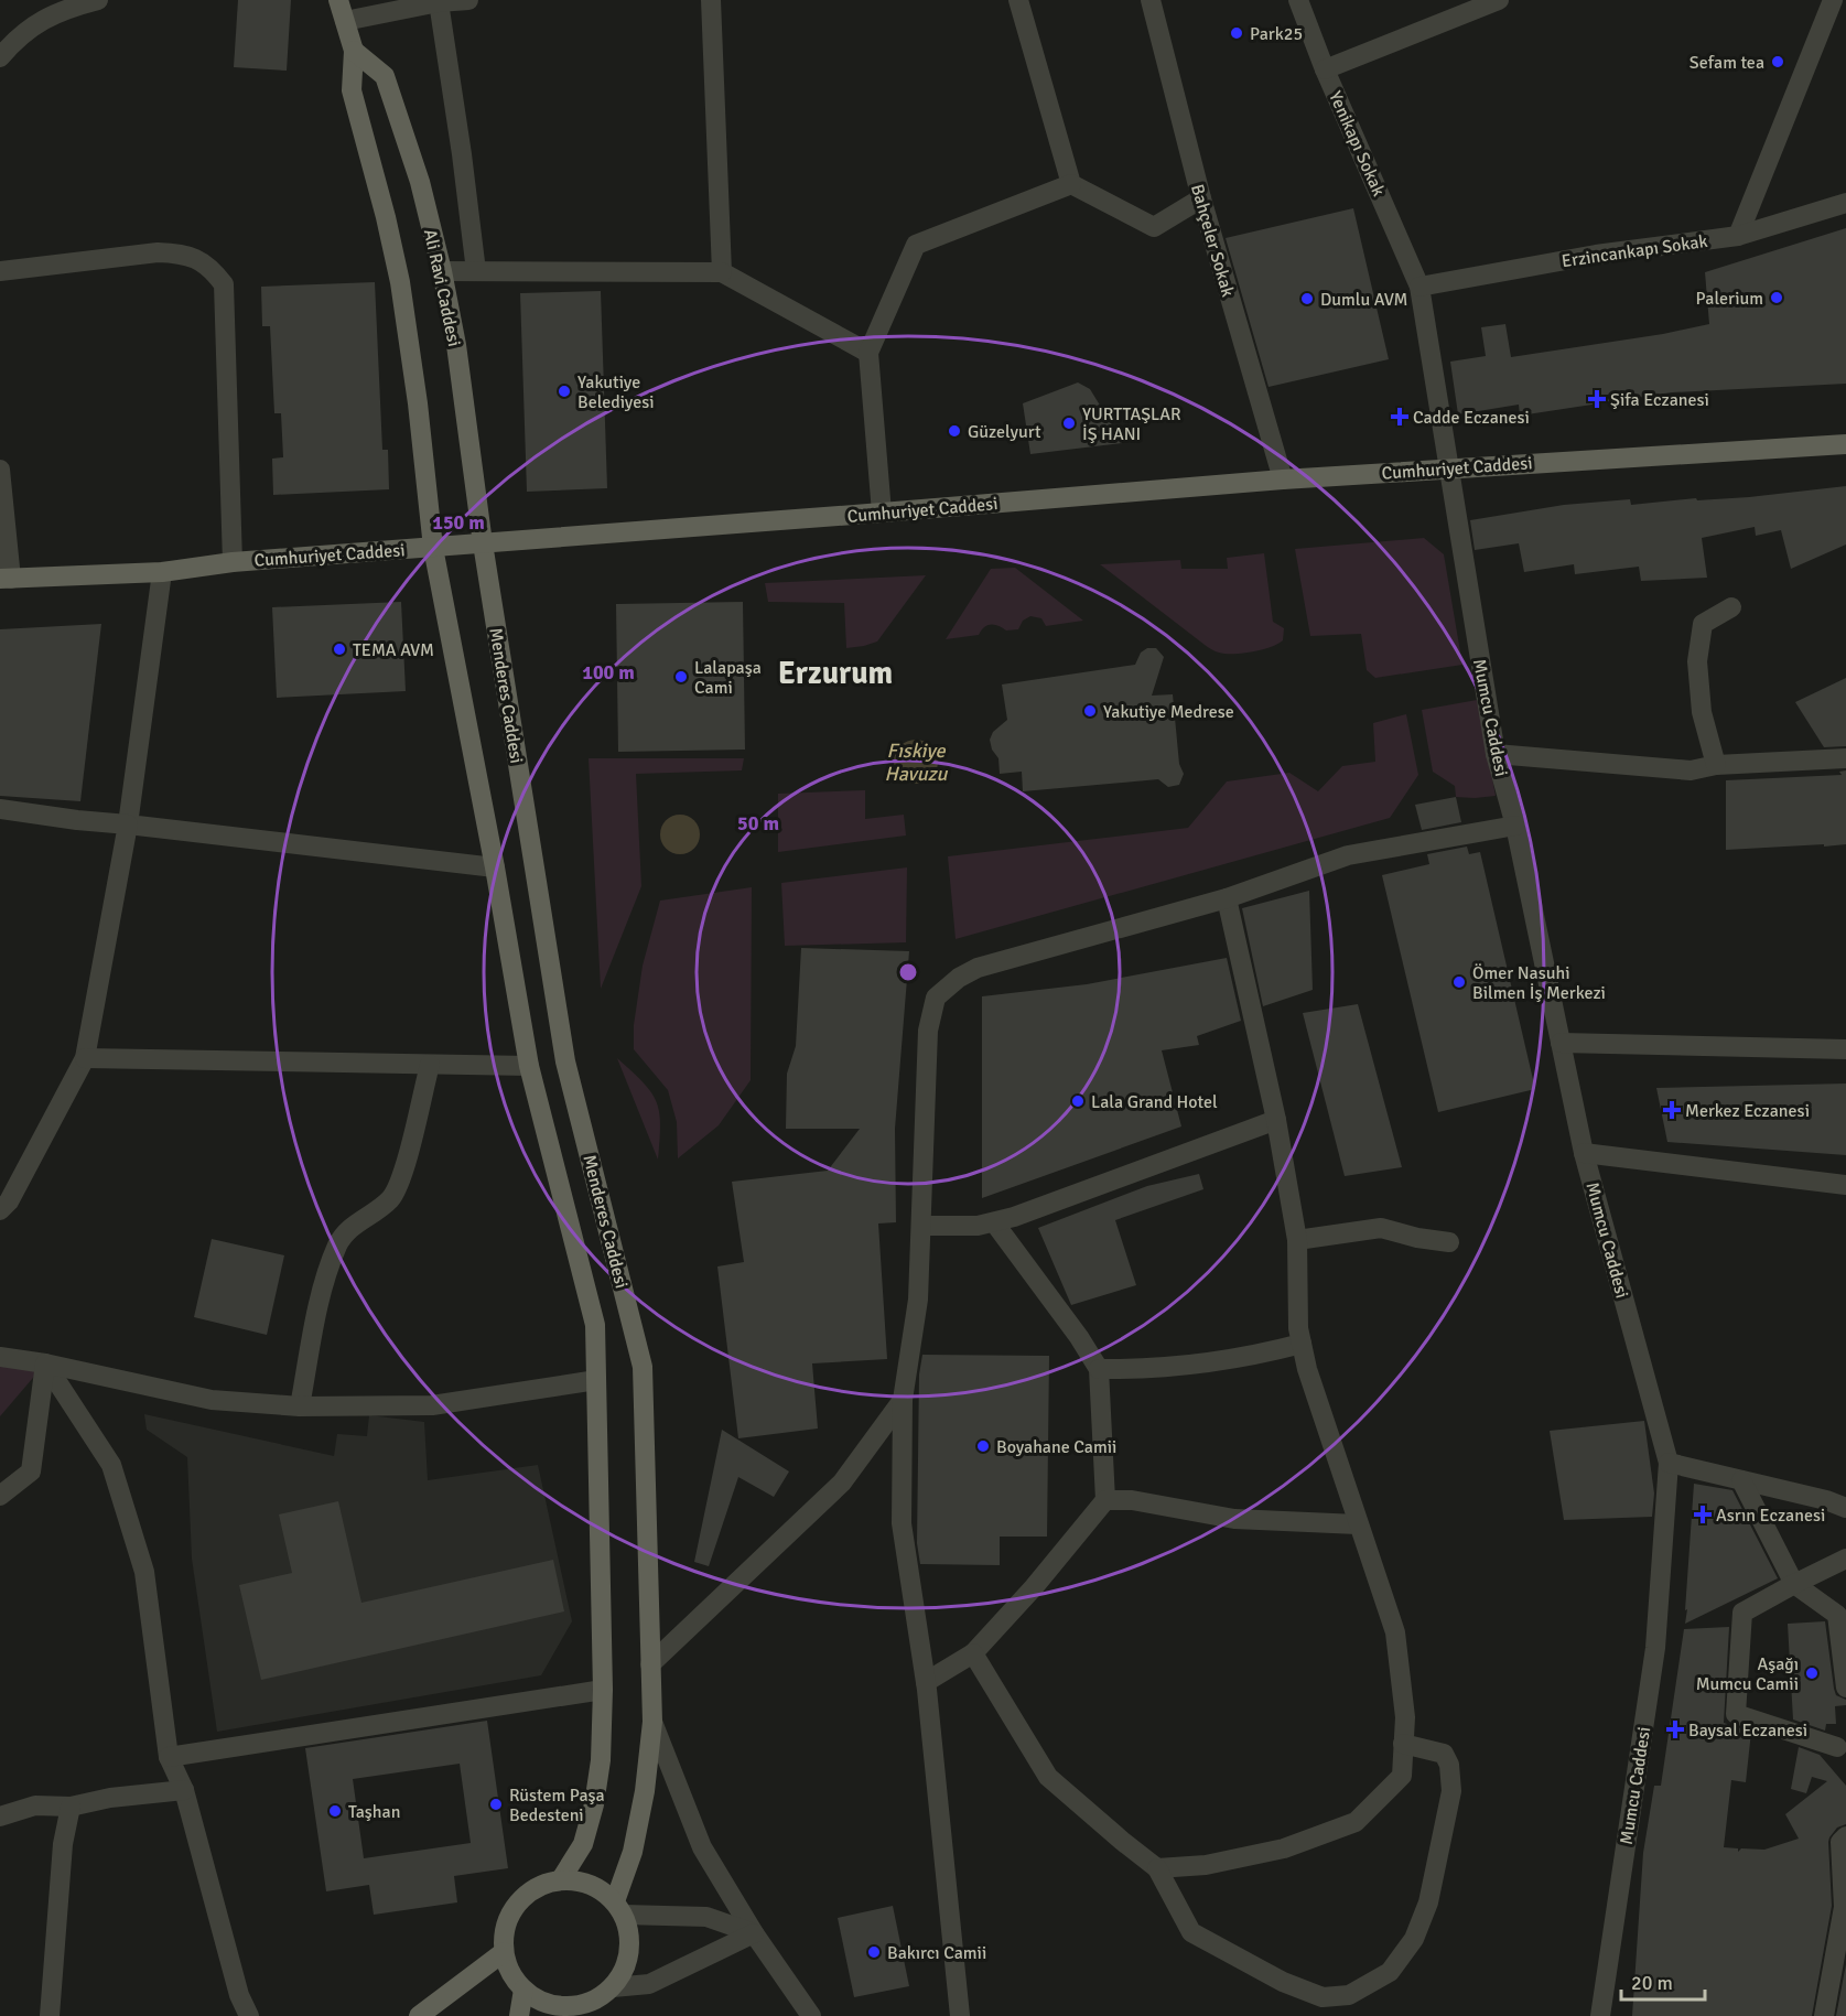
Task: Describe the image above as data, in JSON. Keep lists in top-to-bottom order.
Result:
{
  "streets": {
    "main road": ["Ali Ravi Caddesi", "Cumhuriyet Caddesi", "Menderes Caddesi"],
    "street": [
      "Yenikapı Sokak",
      "Bahçeler Sokak",
      "Erzincankapı Sokak",
      "Mumcu Caddesi"
    ]
  },
  "crossings": [
    ["Yenikapı Sokak", "Erzincankapı Sokak"],
    ["Yenikapı Sokak", "Cumhuriyet Caddesi"],
    ["Yenikapı Sokak", "Mumcu Caddesi"],
    ["Bahçeler Sokak", "Cumhuriyet Caddesi"],
    ["Ali Ravi Caddesi", "Cumhuriyet Caddesi"],
    ["Ali Ravi Caddesi", "Menderes Caddesi"],
    ["Cumhuriyet Caddesi", "Menderes Caddesi"],
    ["Cumhuriyet Caddesi", "Mumcu Caddesi"]
  ],
  "districts": ["Erzurum"],
  "water": ["Fıskiye Havuzu"],
  "places": {
    "other": [
      "Park25",
      "Sefam tea",
      "Palerium",
      "Dumlu AVM",
      "Yakutiye Belediyesi",
      "YURTTAŞLAR İŞ HANI",
      "Güzelyurt",
      "TEMA AVM",
      "Lalapaşa Cami",
      "Yakutiye Medrese",
      "Ömer Nasuhi Bilmen İş Merkezi",
      "Lala Grand Hotel",
      "Boyahane Camii",
      "Aşağı Mumcu Camii",
      "Rüstem Paşa Bedesteni",
      "Taşhan",
      "Bakırcı Camii"
    ],
    "health": [
      "Şifa Eczanesi",
      "Cadde Eczanesi",
      "Merkez Eczanesi",
      "Asrın Eczanesi",
      "Baysal Eczanesi"
    ]
  },
  "scale_bar": "20 m",
  "rings": ["150 m", "100 m", "50 m"]
}
